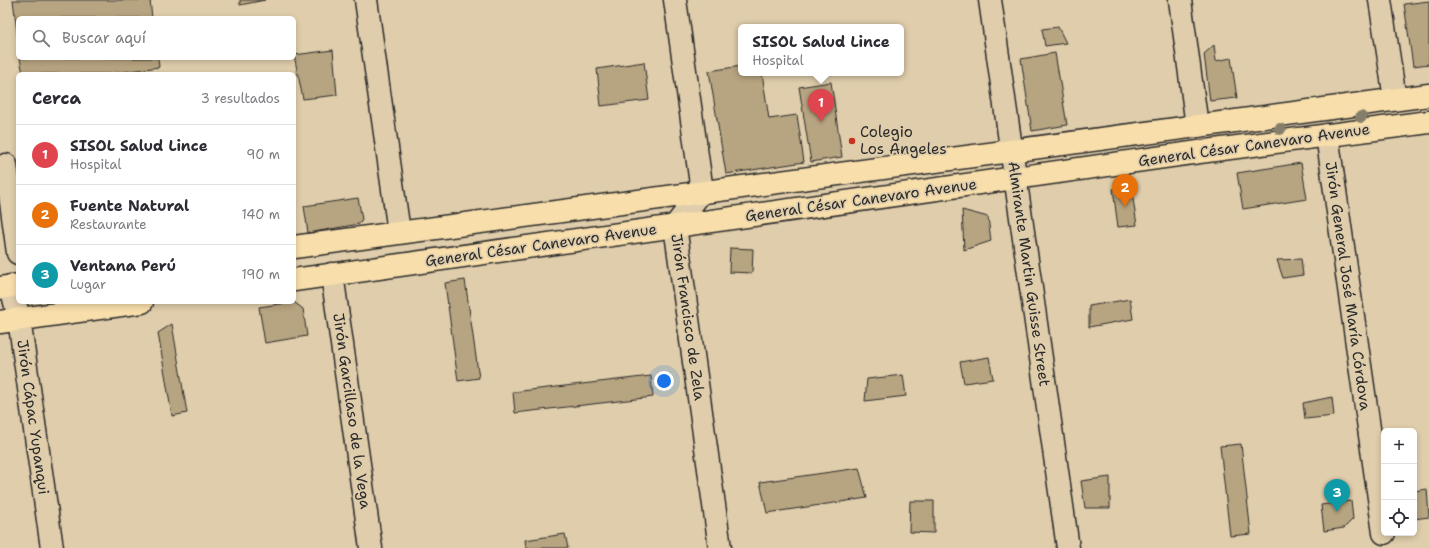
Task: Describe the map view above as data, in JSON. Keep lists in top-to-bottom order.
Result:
{
  "streets": {
    "main road": ["General César Canevaro Avenue"],
    "street": [
      "Almirante Martin Guisse Street",
      "Jirón General José María Córdova",
      "Jirón Francisco de Zela",
      "Jirón Garcillaso de la Vega",
      "Jirón Cápac Yupanqui"
    ]
  },
  "crossings": [
    ["General César Canevaro Avenue", "Almirante Martin Guisse Street"],
    ["General César Canevaro Avenue", "Jirón General José María Córdova"],
    ["General César Canevaro Avenue", "Jirón Francisco de Zela"],
    ["General César Canevaro Avenue", "Jirón Garcillaso de la Vega"]
  ],
  "places": ["Colegio Los Angeles"],
  "page": {
    "search": "Buscar aquí",
    "popup": ["SISOL Salud Lince", "Hospital"],
    "heading": ["Cerca", "3 resultados"],
    "pins": ["1", "2", "3"],
    "list": [
      {
        "mark": "1",
        "name": "SISOL Salud Lince",
        "note": "Hospital",
        "value": "90 m"
      },
      {
        "mark": "2",
        "name": "Fuente Natural",
        "note": "Restaurante",
        "value": "140 m"
      },
      {
        "mark": "3",
        "name": "Ventana Perú",
        "note": "Lugar",
        "value": "190 m"
      }
    ],
    "map_buttons": ["+", "−"]
  }
}
